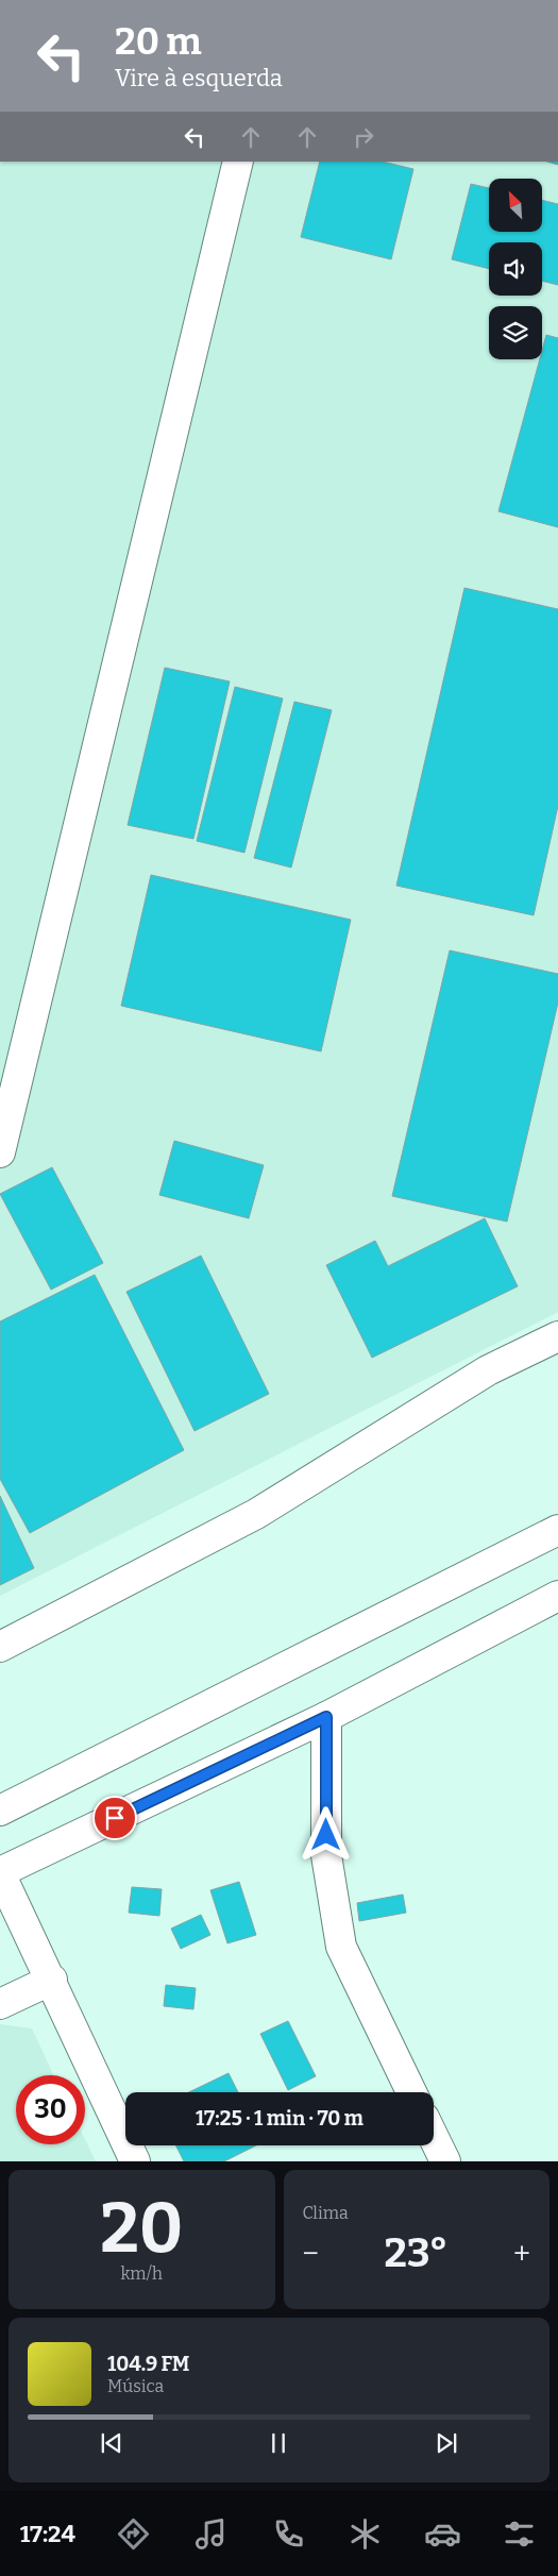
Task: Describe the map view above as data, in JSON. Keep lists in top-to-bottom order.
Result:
{
  "north": "top left",
  "page": {
    "turn": ["20 m", "Vire à esquerda"],
    "limit": "30",
    "trip": "17:25 · 1 min · 70 m",
    "tile": [
      ["20", "km/h"],
      "Clima"
    ],
    "heat": ["−", "23°", "+"],
    "song": ["104.9 FM", "Música"],
    "tabs": "17:24"
  }
}
